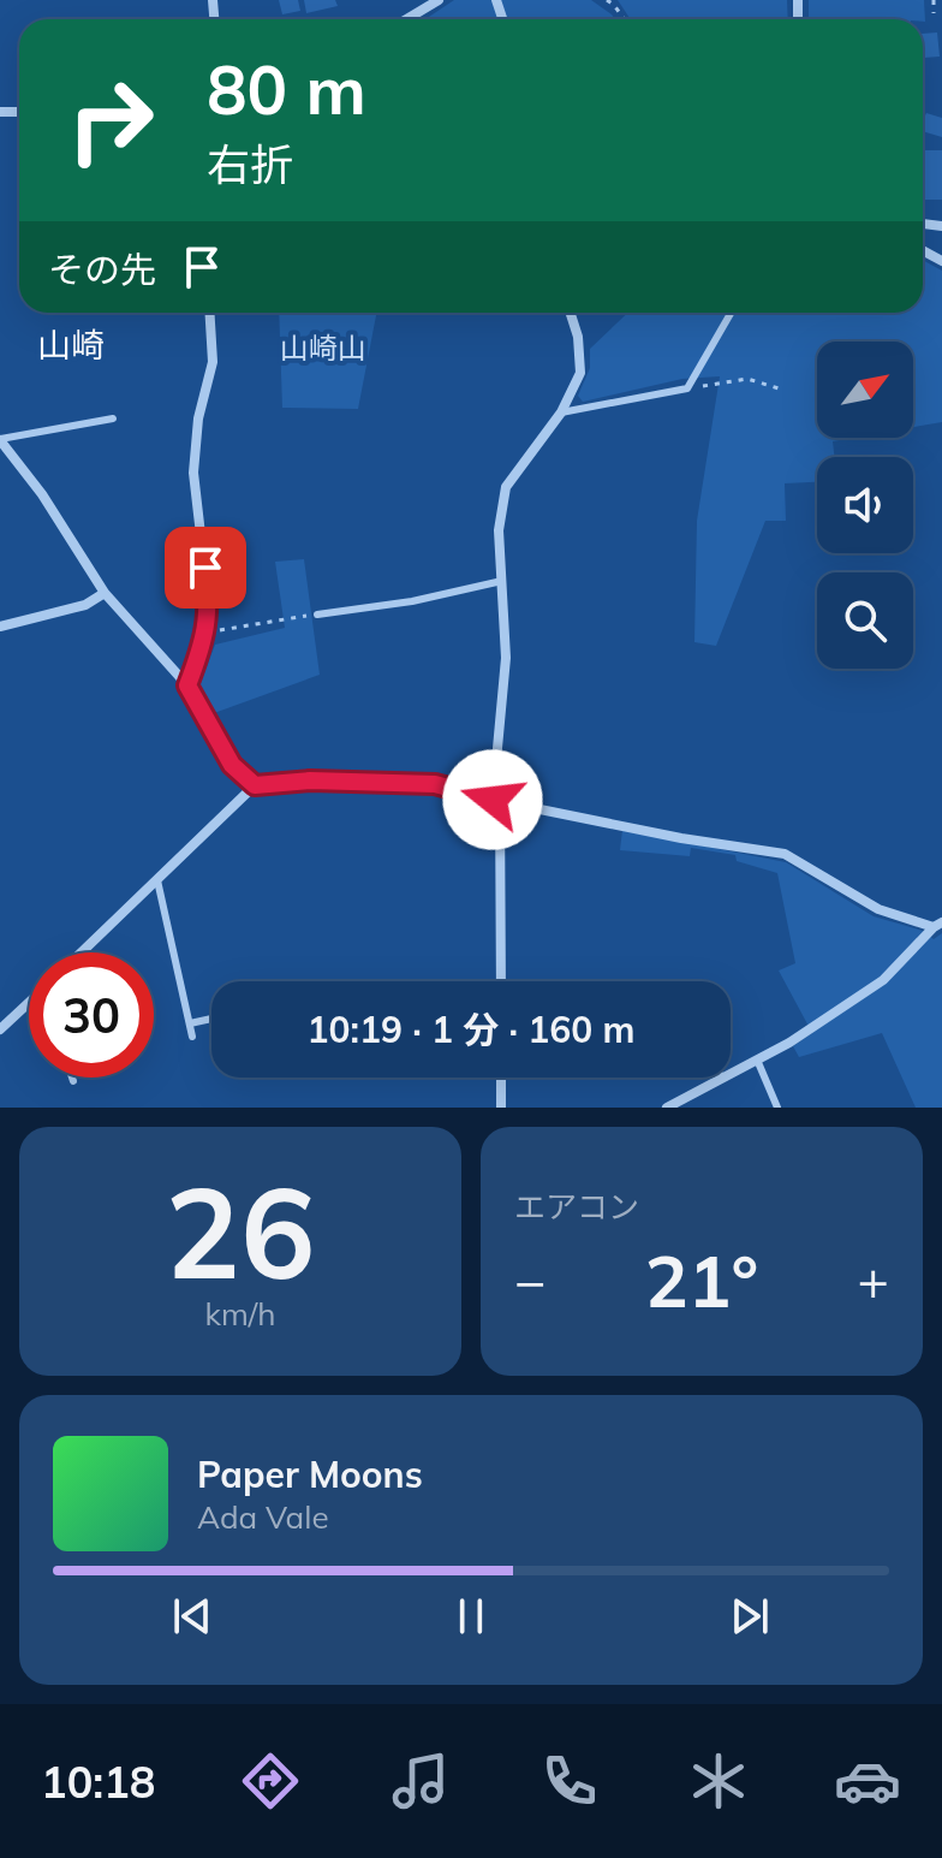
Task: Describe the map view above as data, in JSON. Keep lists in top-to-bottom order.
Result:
{
  "districts": ["山崎"],
  "parks": ["山崎山"],
  "north": "top right",
  "page": {
    "turn": ["80 m", "右折"],
    "then": "その先",
    "limit": "30",
    "trip": "10:19 · 1 分 · 160 m",
    "tile": [
      ["26", "km/h"],
      "エアコン"
    ],
    "heat": ["−", "21°", "+"],
    "song": ["Paper Moons", "Ada Vale"],
    "tabs": "10:18"
  }
}
